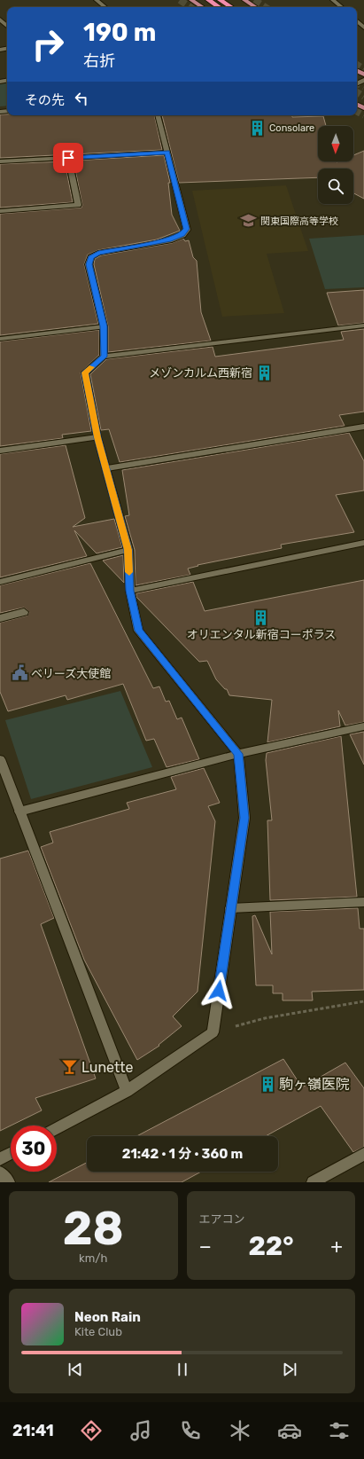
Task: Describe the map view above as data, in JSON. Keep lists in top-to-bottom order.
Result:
{
  "places": {
    "building": [
      "Consolare",
      "メゾンカルム西新宿",
      "オリエンタル新宿コーポラス",
      "駒ヶ嶺医院"
    ],
    "school or university": ["関東国際高等学校"],
    "public building": ["ベリーズ大使館"],
    "bar": ["Lunette"]
  },
  "north": "bottom",
  "page": {
    "turn": ["190 m", "右折"],
    "then": "その先",
    "limit": "30",
    "trip": "21:42 · 1 分 · 360 m",
    "tile": [
      ["28", "km/h"],
      "エアコン"
    ],
    "heat": ["−", "22°", "+"],
    "song": ["Neon Rain", "Kite Club"],
    "tabs": "21:41"
  }
}
